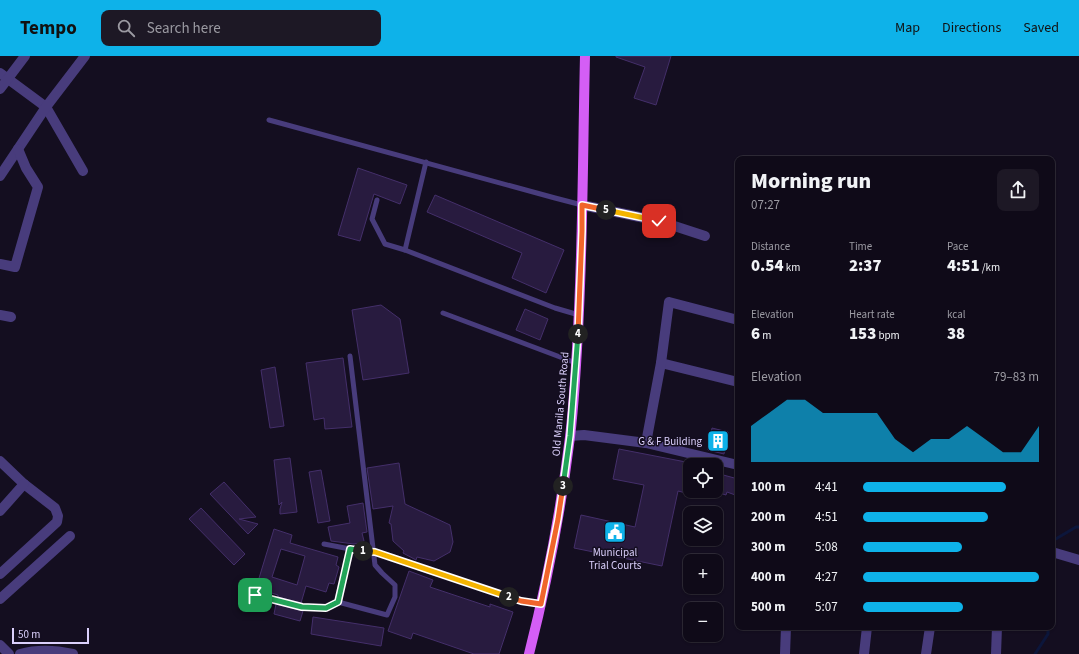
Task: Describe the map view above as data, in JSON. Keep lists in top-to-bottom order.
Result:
{
  "streets": {
    "main road": ["Old Manila South Road"]
  },
  "places": {
    "building": ["G & F Building"],
    "public building": ["Municipal Trial Courts"]
  },
  "scale_bar": "50 m",
  "page": {
    "header": "Tempo",
    "search": "Search here",
    "nav": ["Map", "Directions", "Saved"],
    "heading": ["Morning run", "07:27"],
    "pins": [
      "5",
      "4",
      "3",
      "1",
      "2"
    ],
    "stats": [
      ["Distance", "0.54 km"],
      ["Time", "2:37"],
      ["Pace", "4:51 /km"],
      ["Elevation", "6 m"],
      ["Heart rate", "153 bpm"],
      ["kcal", "38"]
    ],
    "chart": ["Elevation", "79–83 m"],
    "map_buttons": ["+", "−"],
    "list": [
      {
        "name": "100 m",
        "note": "4:41"
      },
      {
        "name": "200 m",
        "note": "4:51"
      },
      {
        "name": "300 m",
        "note": "5:08"
      },
      {
        "name": "400 m",
        "note": "4:27"
      },
      {
        "name": "500 m",
        "note": "5:07"
      }
    ],
    "scale": "50 m"
  }
}
